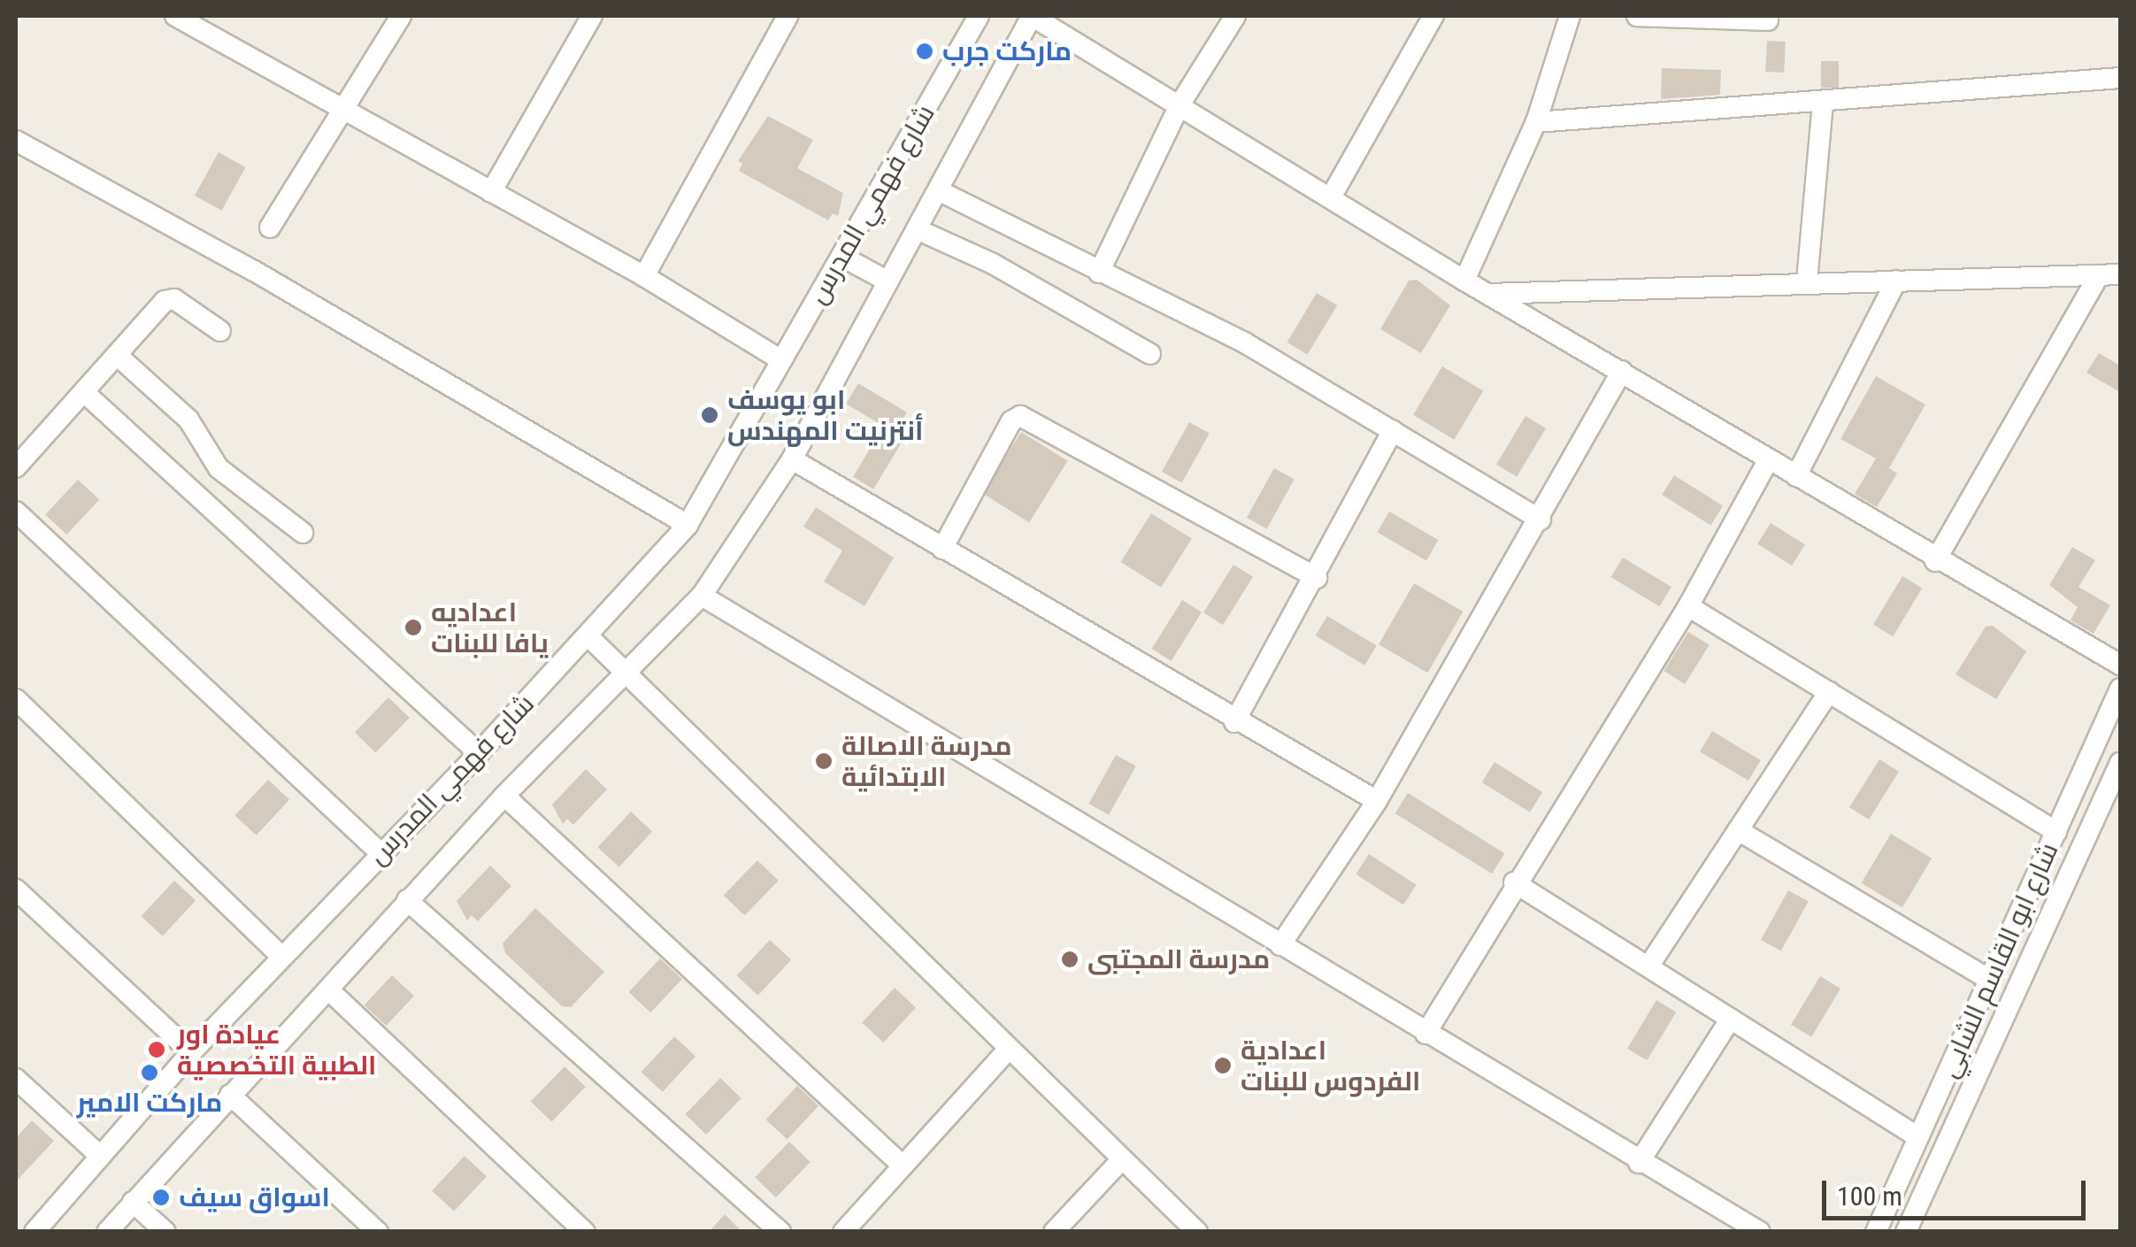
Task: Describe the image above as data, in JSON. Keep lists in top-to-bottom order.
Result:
{
  "streets": {
    "street": ["شارع فهمي المدرس", "شارع ابو القاسم الشابي"]
  },
  "places": [
    "ماركت جرب",
    "ابو يوسف أنترنيت المهندس",
    "اعداديه يافا للبنات",
    "مدرسة الاصالة الابتدائية",
    "مدرسة المجتبى",
    "عيادة اور الطبية التخصصية",
    "اعدادية الفردوس للبنات",
    "ماركت الامير",
    "اسواق سيف"
  ],
  "scale_bar": "100 m"
}
